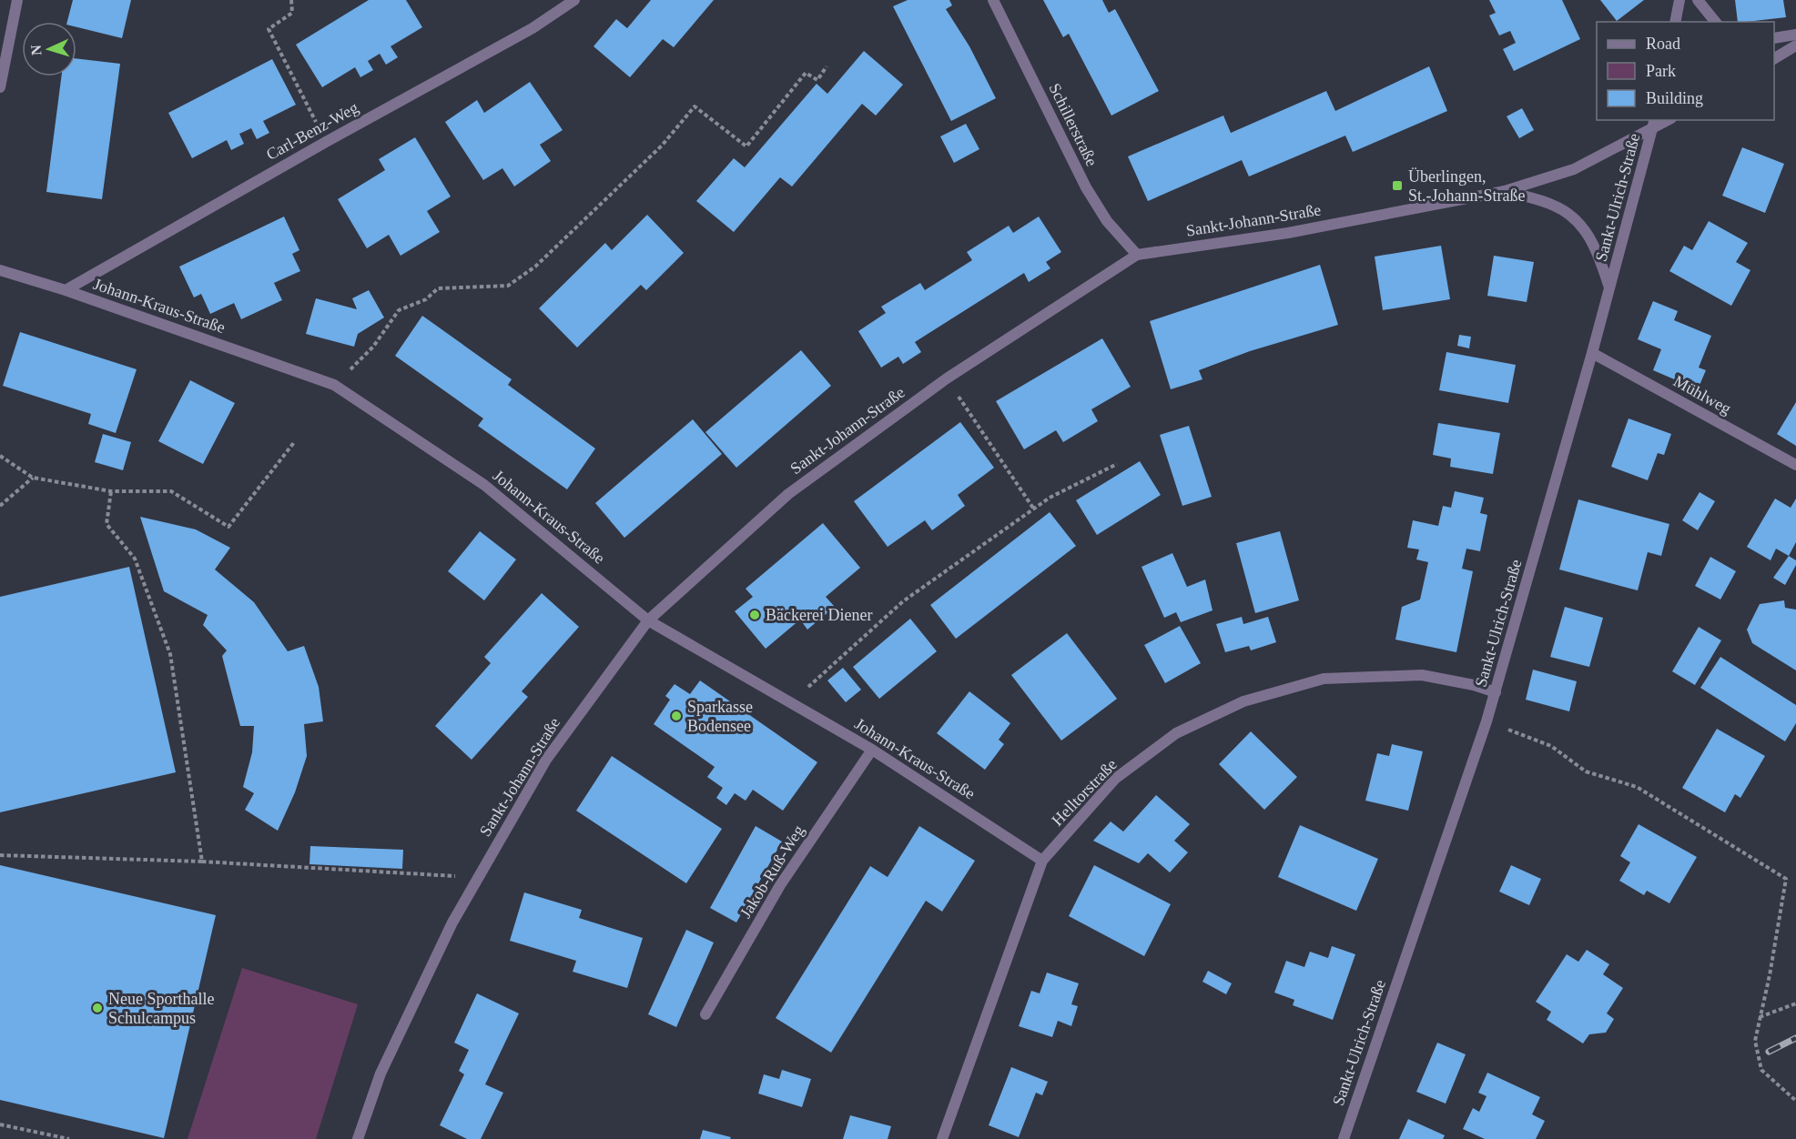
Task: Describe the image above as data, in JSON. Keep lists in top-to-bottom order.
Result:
{
  "streets": {
    "street": [
      "Schillerstraße",
      "Carl-Benz-Weg",
      "Sankt-Ulrich-Straße",
      "Sankt-Johann-Straße",
      "Johann-Kraus-Straße",
      "Mühlweg",
      "Helltorstraße",
      "Jakob-Ruß-Weg"
    ]
  },
  "crossings": [
    ["Schillerstraße", "Sankt-Johann-Straße"],
    ["Carl-Benz-Weg", "Johann-Kraus-Straße"],
    ["Sankt-Ulrich-Straße", "Sankt-Johann-Straße"],
    ["Sankt-Ulrich-Straße", "Mühlweg"],
    ["Sankt-Ulrich-Straße", "Helltorstraße"],
    ["Sankt-Johann-Straße", "Johann-Kraus-Straße"],
    ["Johann-Kraus-Straße", "Helltorstraße"],
    ["Johann-Kraus-Straße", "Jakob-Ruß-Weg"]
  ],
  "places": {
    "transit": ["Überlingen, St.-Johann-Straße"],
    "other": ["Bäckerei Diener", "Sparkasse Bodensee", "Neue Sporthalle Schulcampus"]
  },
  "legend": ["Road", "Park", "Building"],
  "north": "left"
}
